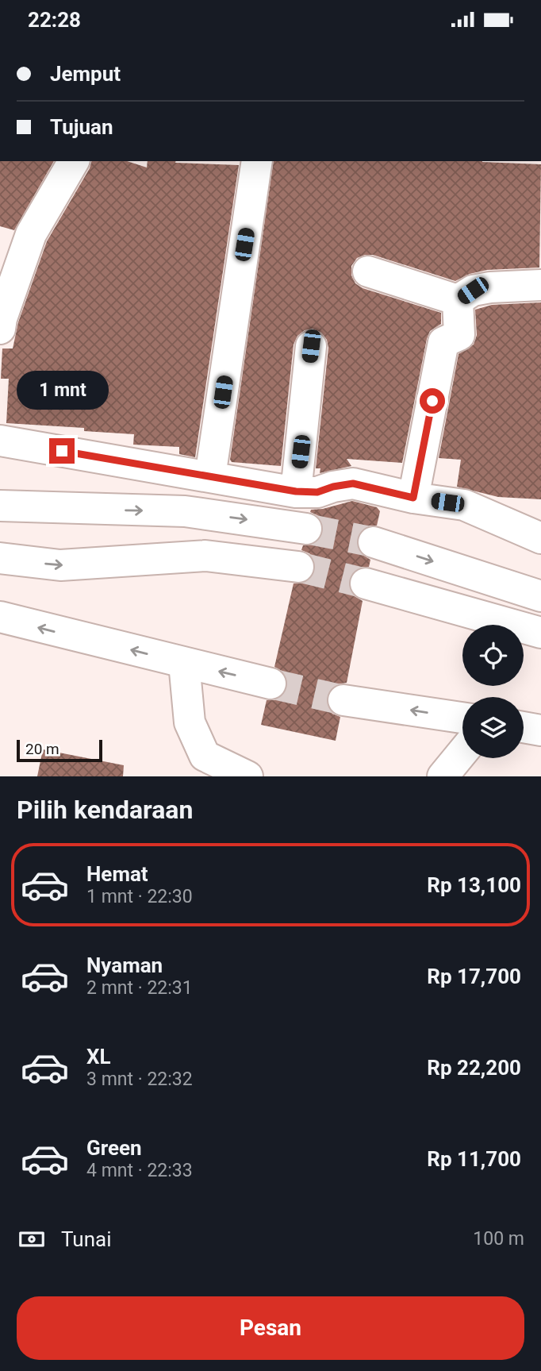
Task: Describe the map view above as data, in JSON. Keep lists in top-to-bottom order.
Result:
{
  "scale_bar": "20 m",
  "page": {
    "status": "22:28",
    "banner": ["Jemput", "Tujuan"],
    "bubble": "1 mnt",
    "scale": "20 m",
    "heading": "Pilih kendaraan",
    "list": [
      {
        "name": "Hemat",
        "note": "1 mnt · 22:30",
        "value": "Rp 13,100"
      },
      {
        "name": "Nyaman",
        "note": "2 mnt · 22:31",
        "value": "Rp 17,700"
      },
      {
        "name": "XL",
        "note": "3 mnt · 22:32",
        "value": "Rp 22,200"
      },
      {
        "name": "Green",
        "note": "4 mnt · 22:33",
        "value": "Rp 11,700"
      }
    ],
    "pay": ["Tunai", "100 m"],
    "buttons": "Pesan"
  }
}
